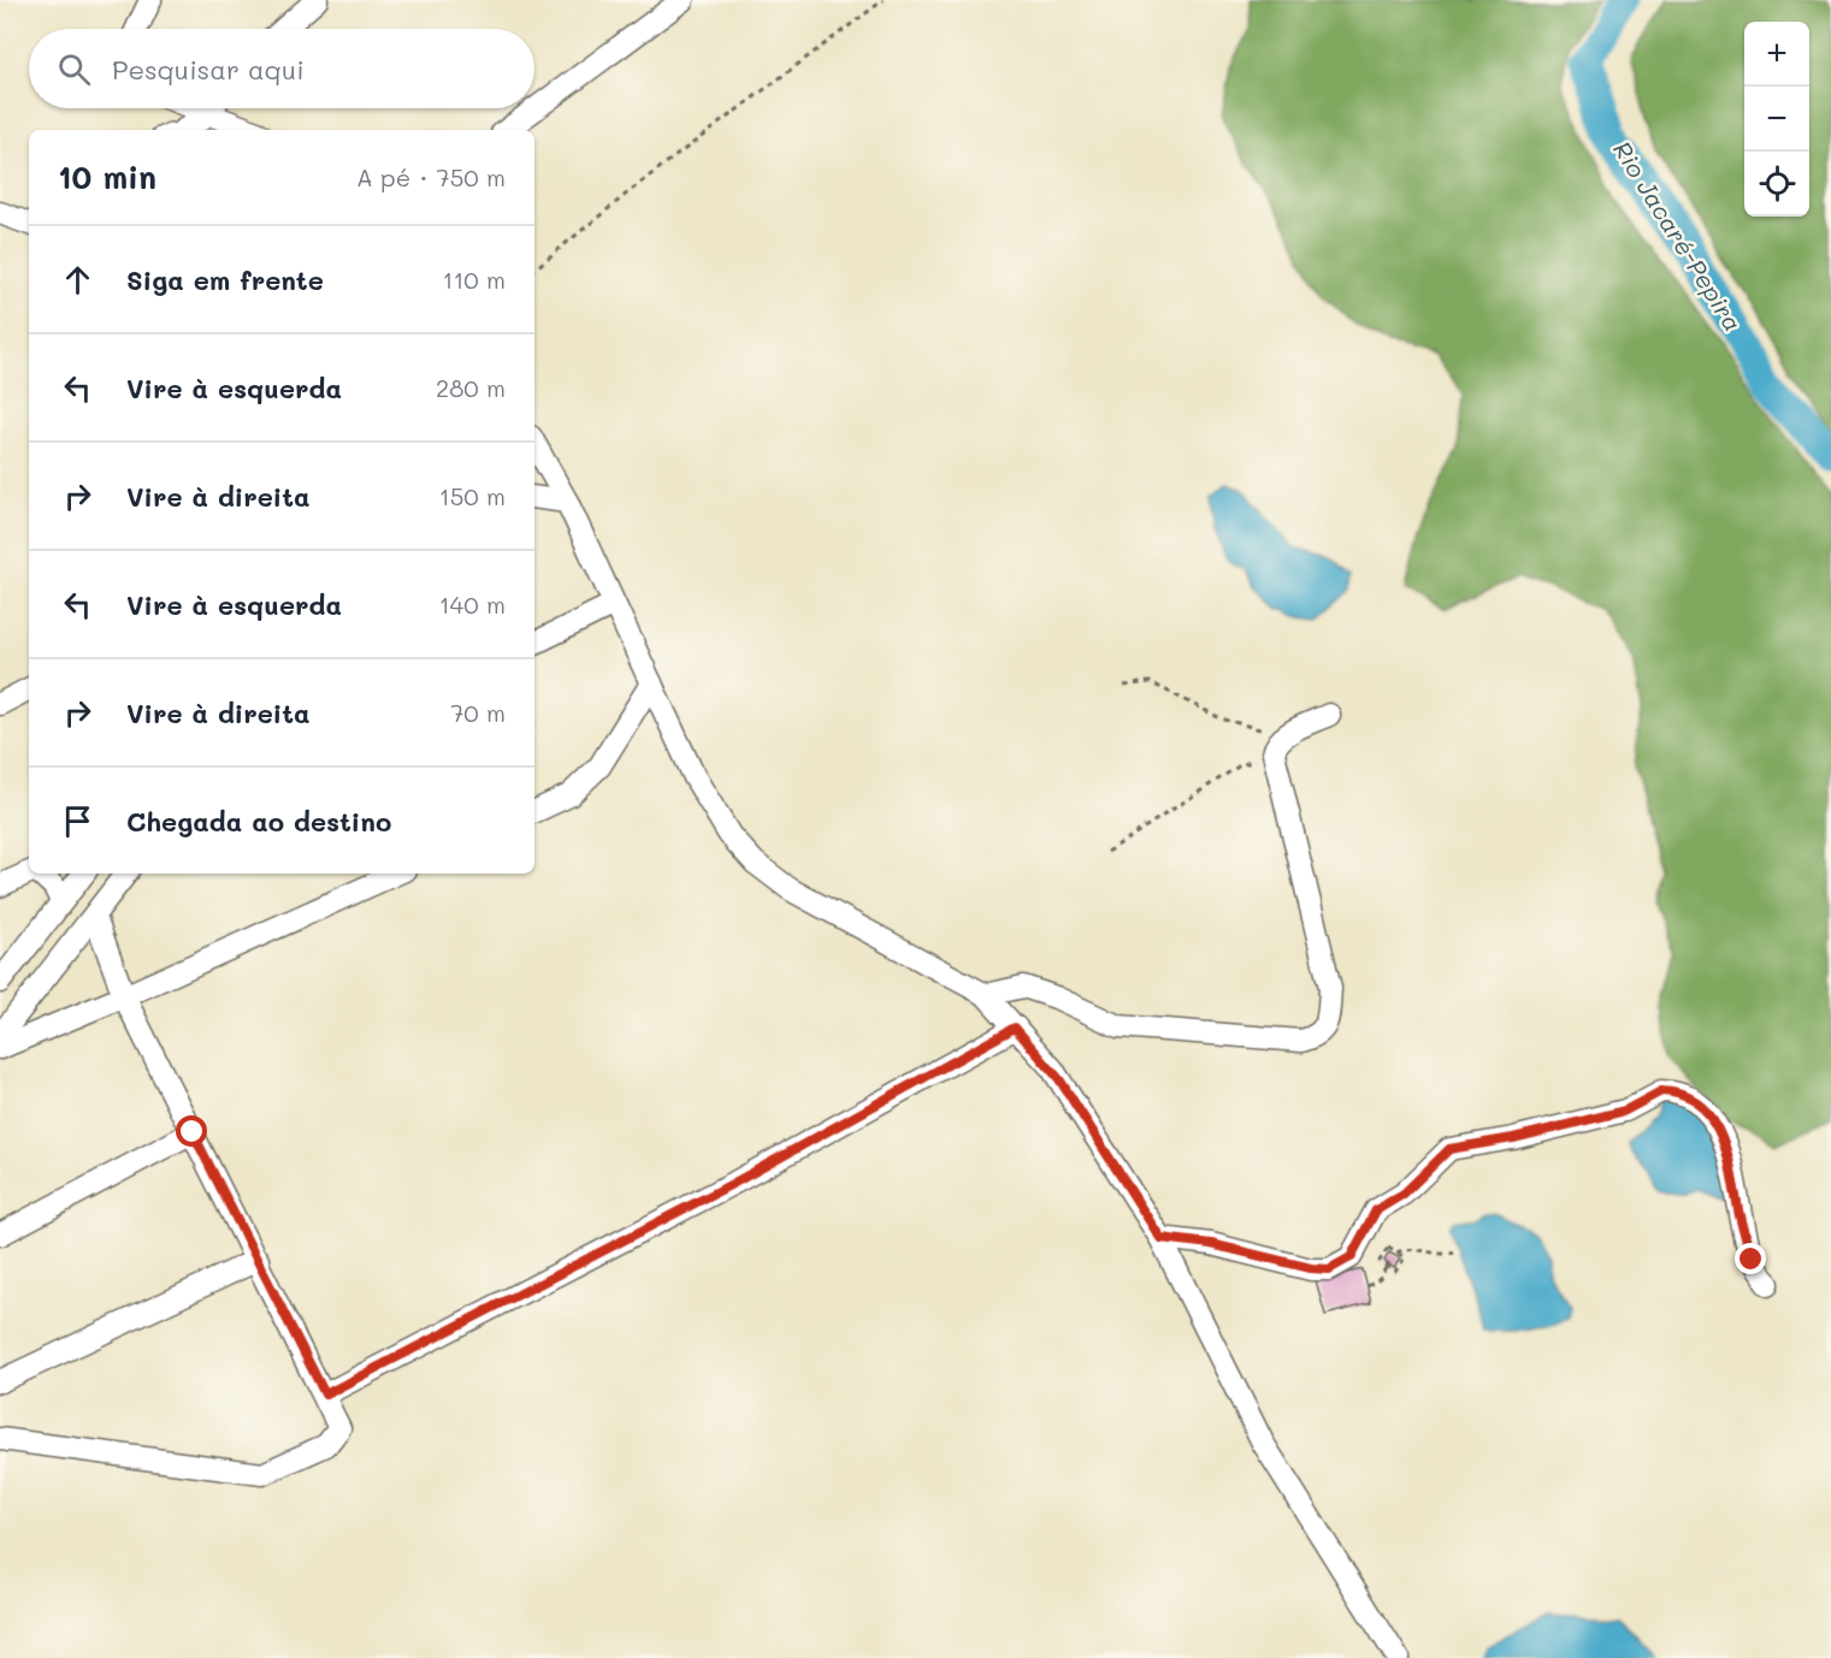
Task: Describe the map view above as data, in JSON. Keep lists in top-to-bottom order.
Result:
{
  "water": ["Rio Jacaré-Pepira"],
  "page": {
    "map_buttons": ["+", "−"],
    "search": "Pesquisar aqui",
    "heading": ["10 min", "A pé · 750 m"],
    "list": [
      ["Siga em frente", "110 m"],
      ["Vire à esquerda", "280 m"],
      ["Vire à direita", "150 m"],
      ["Vire à esquerda", "140 m"],
      ["Vire à direita", "70 m"],
      "Chegada ao destino"
    ]
  }
}
